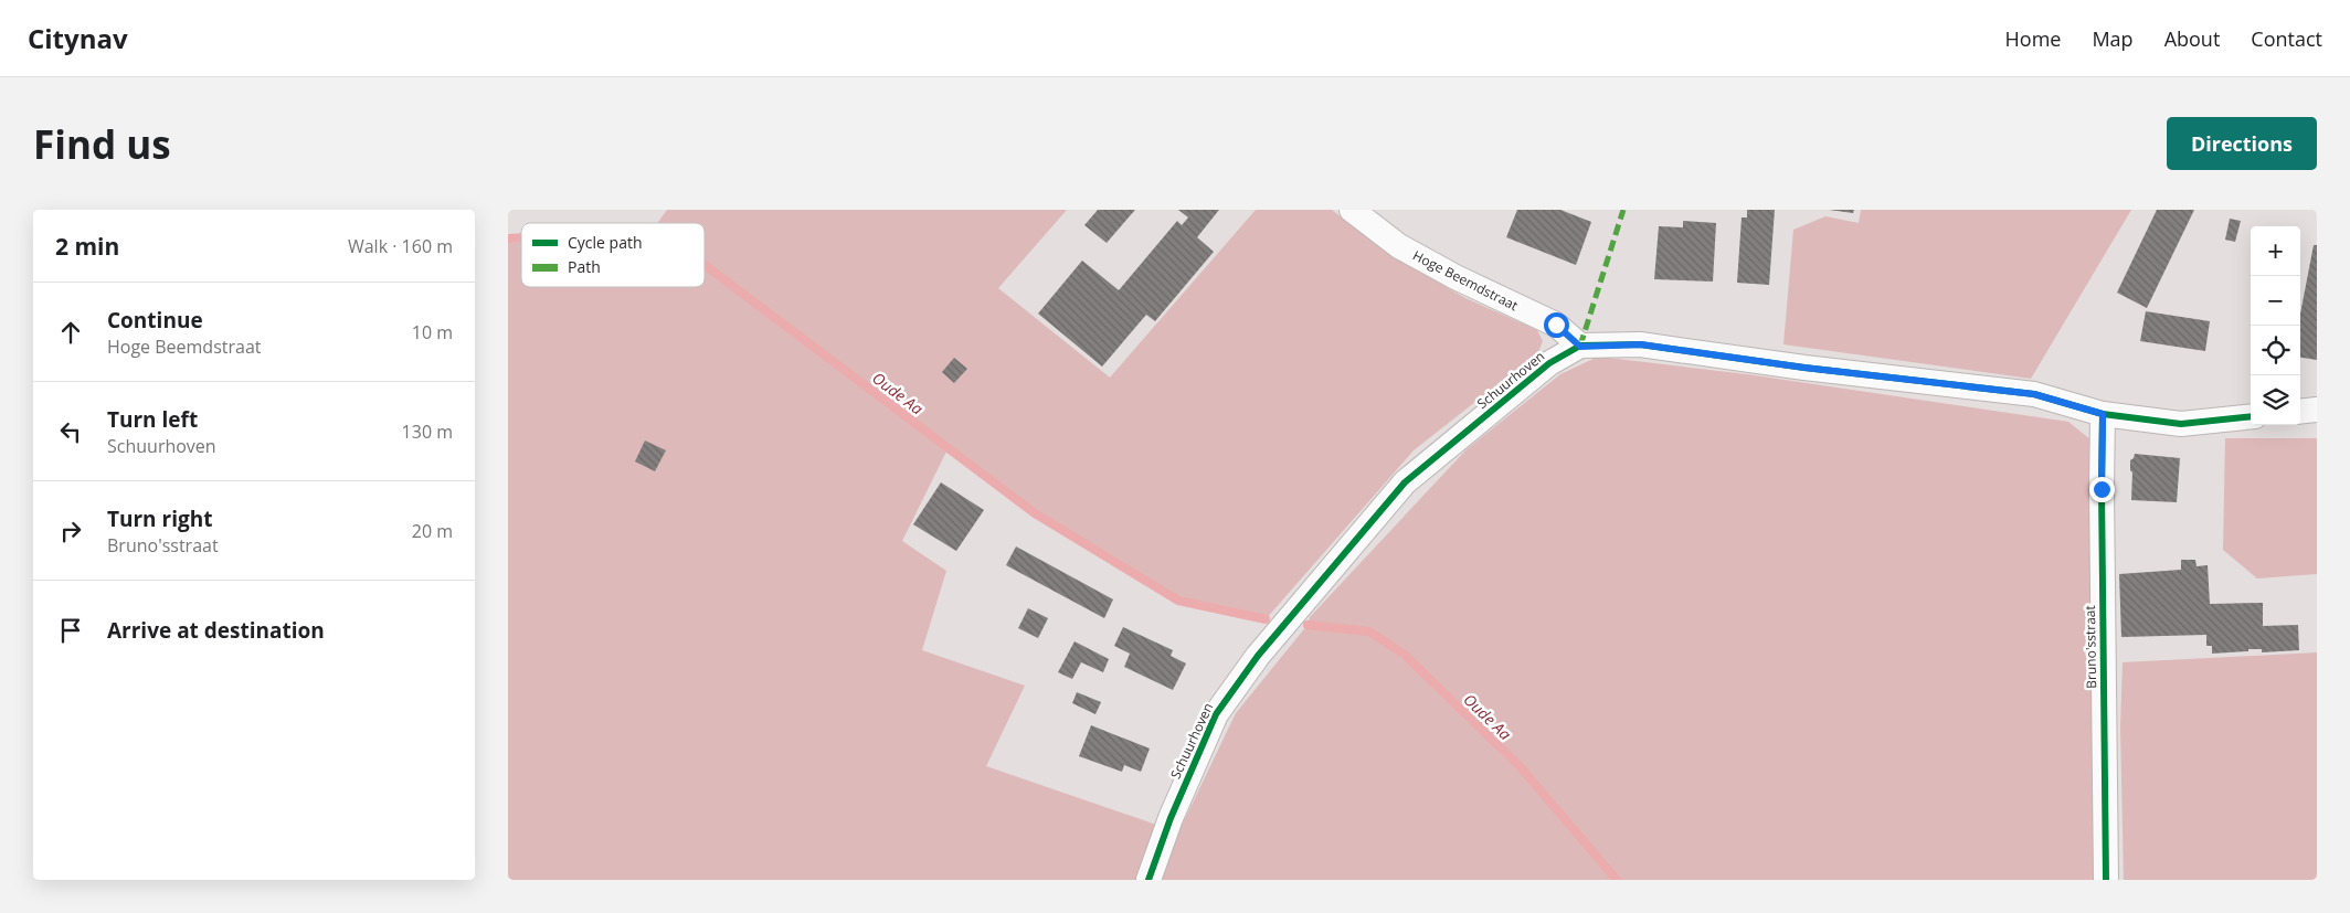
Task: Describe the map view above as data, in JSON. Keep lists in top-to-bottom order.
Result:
{
  "streets": {
    "street": ["Hoge Beemdstraat", "Schuurhoven", "Bruno'sstraat"]
  },
  "crossings": [
    ["Hoge Beemdstraat", "Schuurhoven"],
    ["Schuurhoven", "Bruno'sstraat"]
  ],
  "water": ["Oude Aa"],
  "legend": ["Cycle path", "Path"],
  "page": {
    "header": "Citynav",
    "nav": [
      "Home",
      "Map",
      "About",
      "Contact"
    ],
    "buttons": "Directions",
    "title": "Find us",
    "heading": ["2 min", "Walk · 160 m"],
    "map_buttons": ["+", "−"],
    "list": [
      ["Continue", "Hoge Beemdstraat", "10 m"],
      ["Turn left", "Schuurhoven", "130 m"],
      ["Turn right", "Bruno'sstraat", "20 m"],
      "Arrive at destination"
    ]
  }
}
